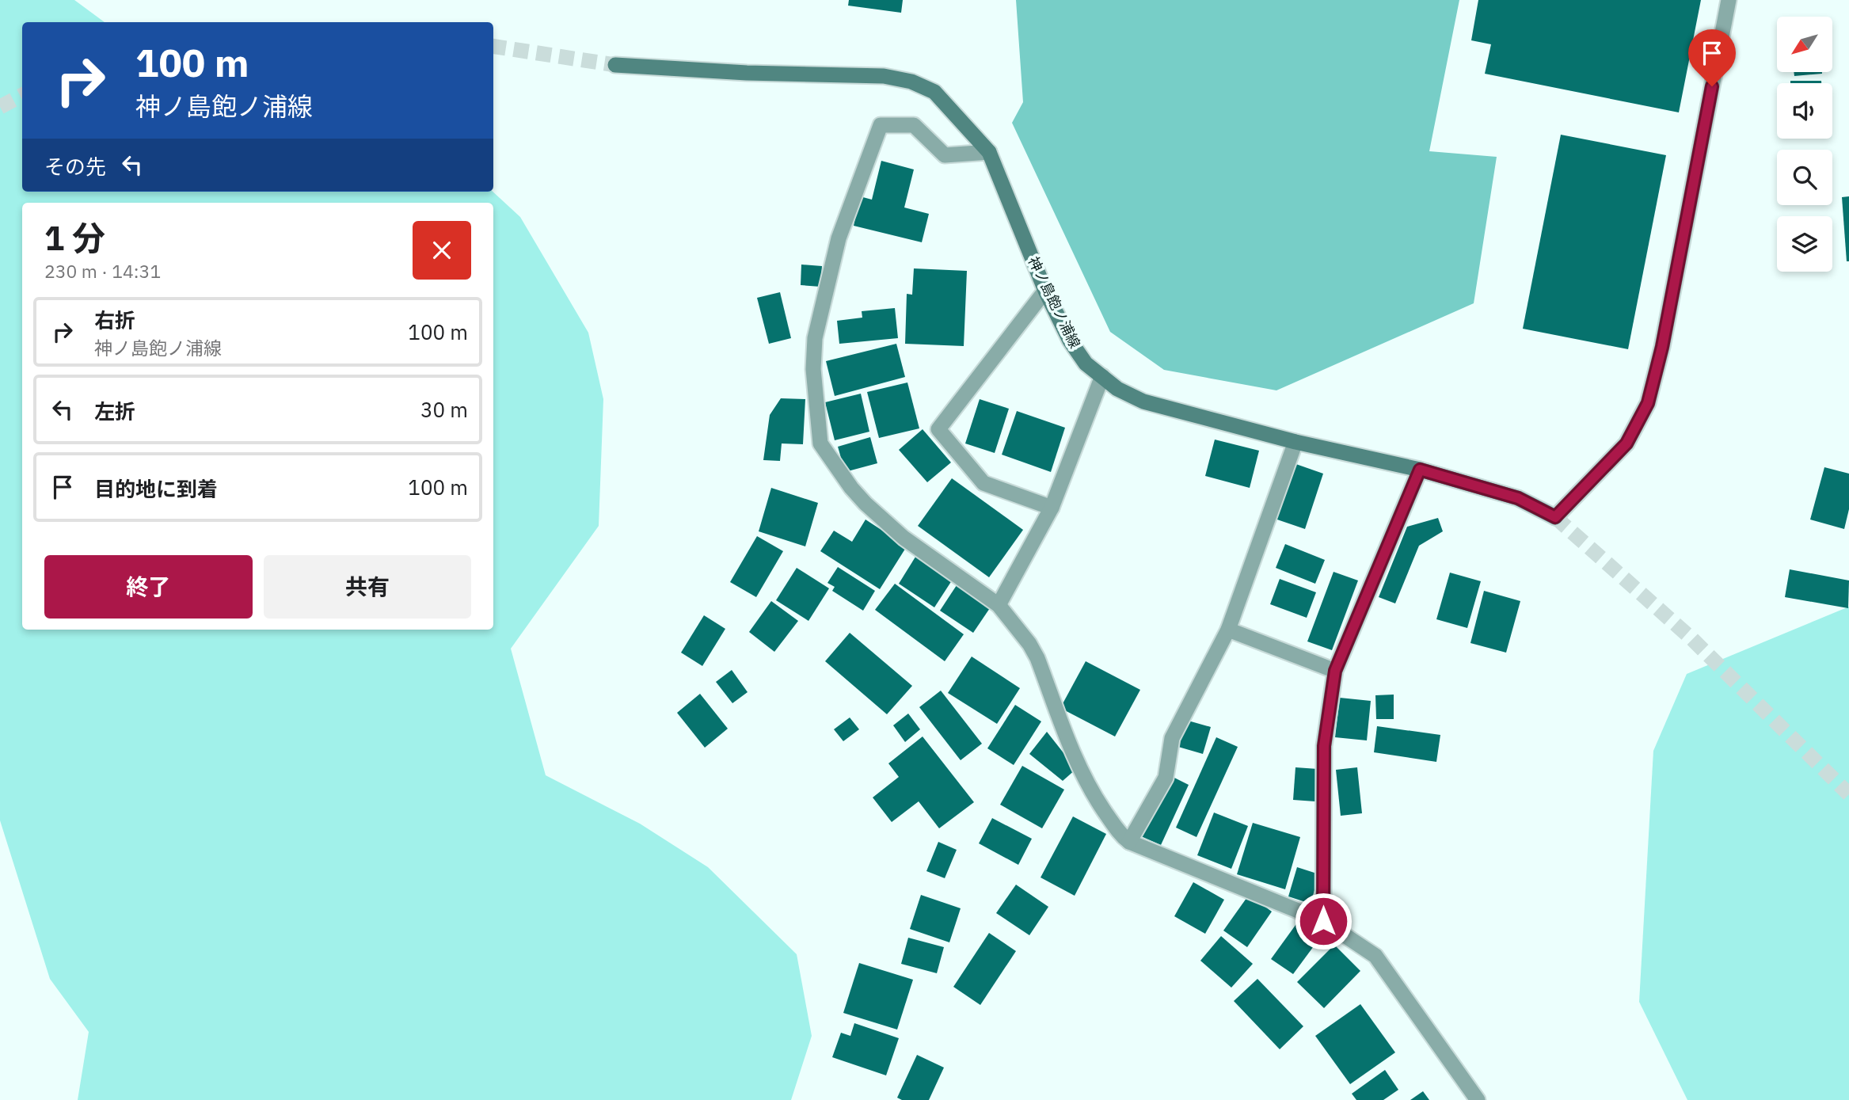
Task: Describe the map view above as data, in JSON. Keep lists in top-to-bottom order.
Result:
{
  "streets": {
    "main road": ["神ノ島飽ノ浦線"]
  },
  "north": "bottom left",
  "page": {
    "turn": ["100 m", "神ノ島飽ノ浦線"],
    "then": "その先",
    "heading": ["1 分", "230 m · 14:31"],
    "list": [
      {
        "name": "右折",
        "note": "神ノ島飽ノ浦線",
        "value": "100 m"
      },
      {
        "name": "左折",
        "value": "30 m"
      },
      {
        "name": "目的地に到着",
        "value": "100 m"
      }
    ],
    "buttons": ["終了", "共有"]
  }
}
